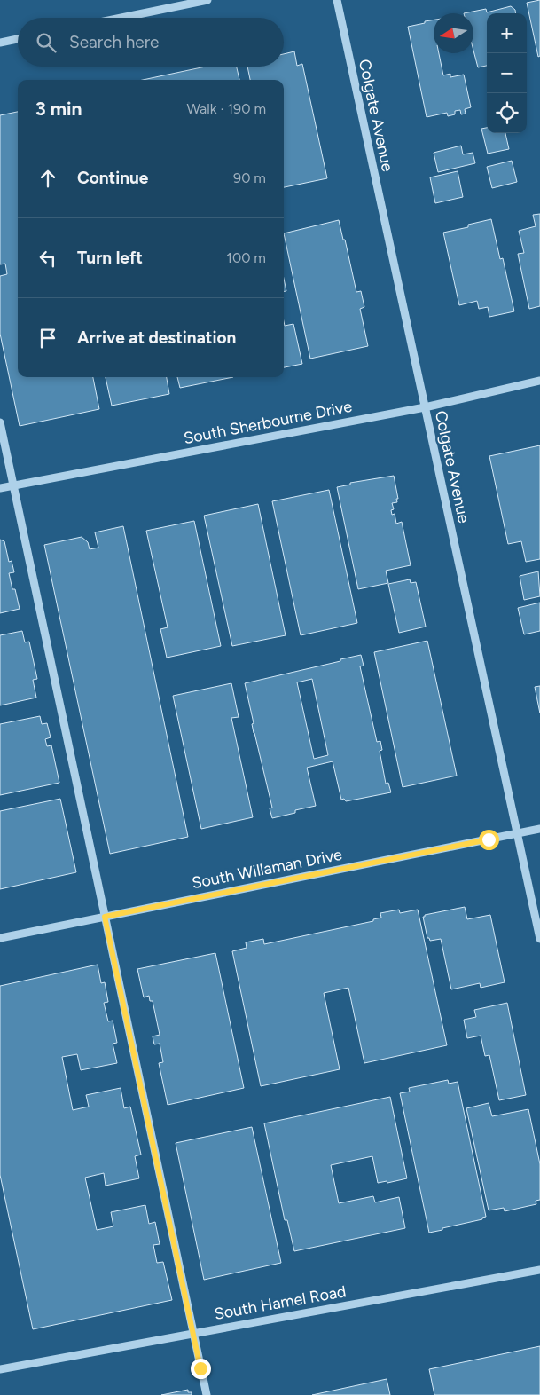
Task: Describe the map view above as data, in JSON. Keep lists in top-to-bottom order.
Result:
{
  "streets": {
    "street": [
      "Colgate Avenue",
      "South Sherbourne Drive",
      "South Willaman Drive",
      "South Hamel Road"
    ]
  },
  "crossings": [
    ["Colgate Avenue", "South Sherbourne Drive"],
    ["Colgate Avenue", "South Willaman Drive"]
  ],
  "north": "left",
  "page": {
    "map_buttons": ["+", "−"],
    "search": "Search here",
    "heading": ["3 min", "Walk · 190 m"],
    "list": [
      ["Continue", "90 m"],
      ["Turn left", "100 m"],
      "Arrive at destination"
    ]
  }
}
